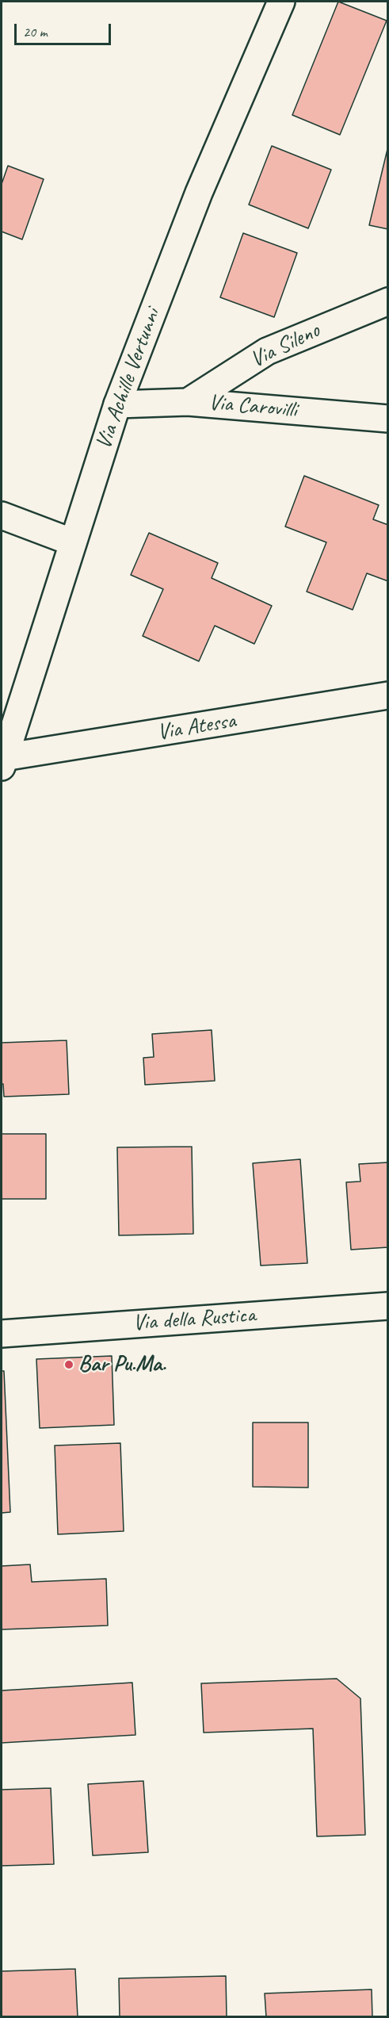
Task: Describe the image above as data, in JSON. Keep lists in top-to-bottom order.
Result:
{
  "streets": {
    "street": [
      "Via Sileno",
      "Via Achille Vertunni",
      "Via Carovilli",
      "Via Atessa",
      "Via della Rustica"
    ]
  },
  "crossings": [
    ["Via Sileno", "Via Carovilli"],
    ["Via Achille Vertunni", "Via Carovilli"],
    ["Via Achille Vertunni", "Via Atessa"]
  ],
  "places": ["Bar Pu.Ma."],
  "scale_bar": "20 m"
}
